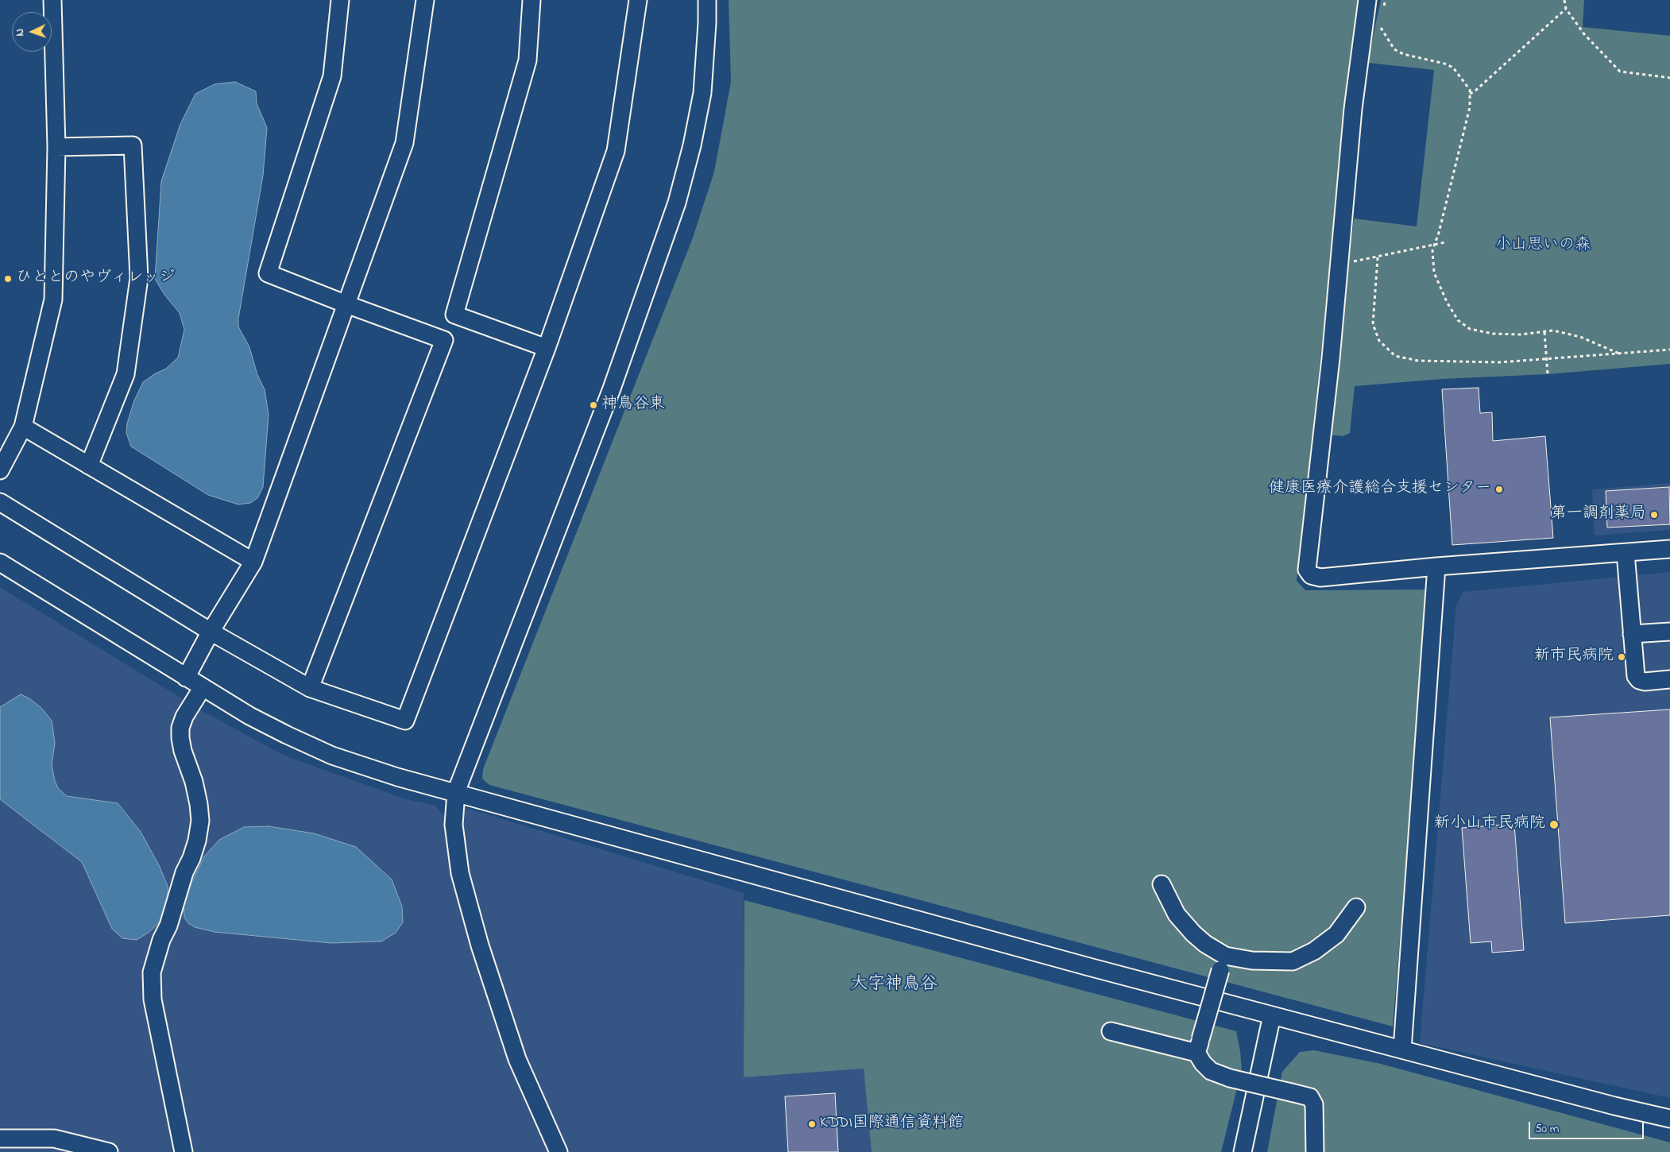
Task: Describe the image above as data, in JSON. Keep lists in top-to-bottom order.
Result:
{
  "districts": ["大字神鳥谷"],
  "parks": ["小山思いの森"],
  "places": [
    "ひととのやヴィレッジ",
    "神鳥谷東",
    "健康医療介護総合支援センター",
    "第一調剤薬局",
    "新市民病院",
    "新小山市民病院",
    "KDDI国際通信資料館"
  ],
  "scale_bar": "50 m",
  "north": "left"
}
